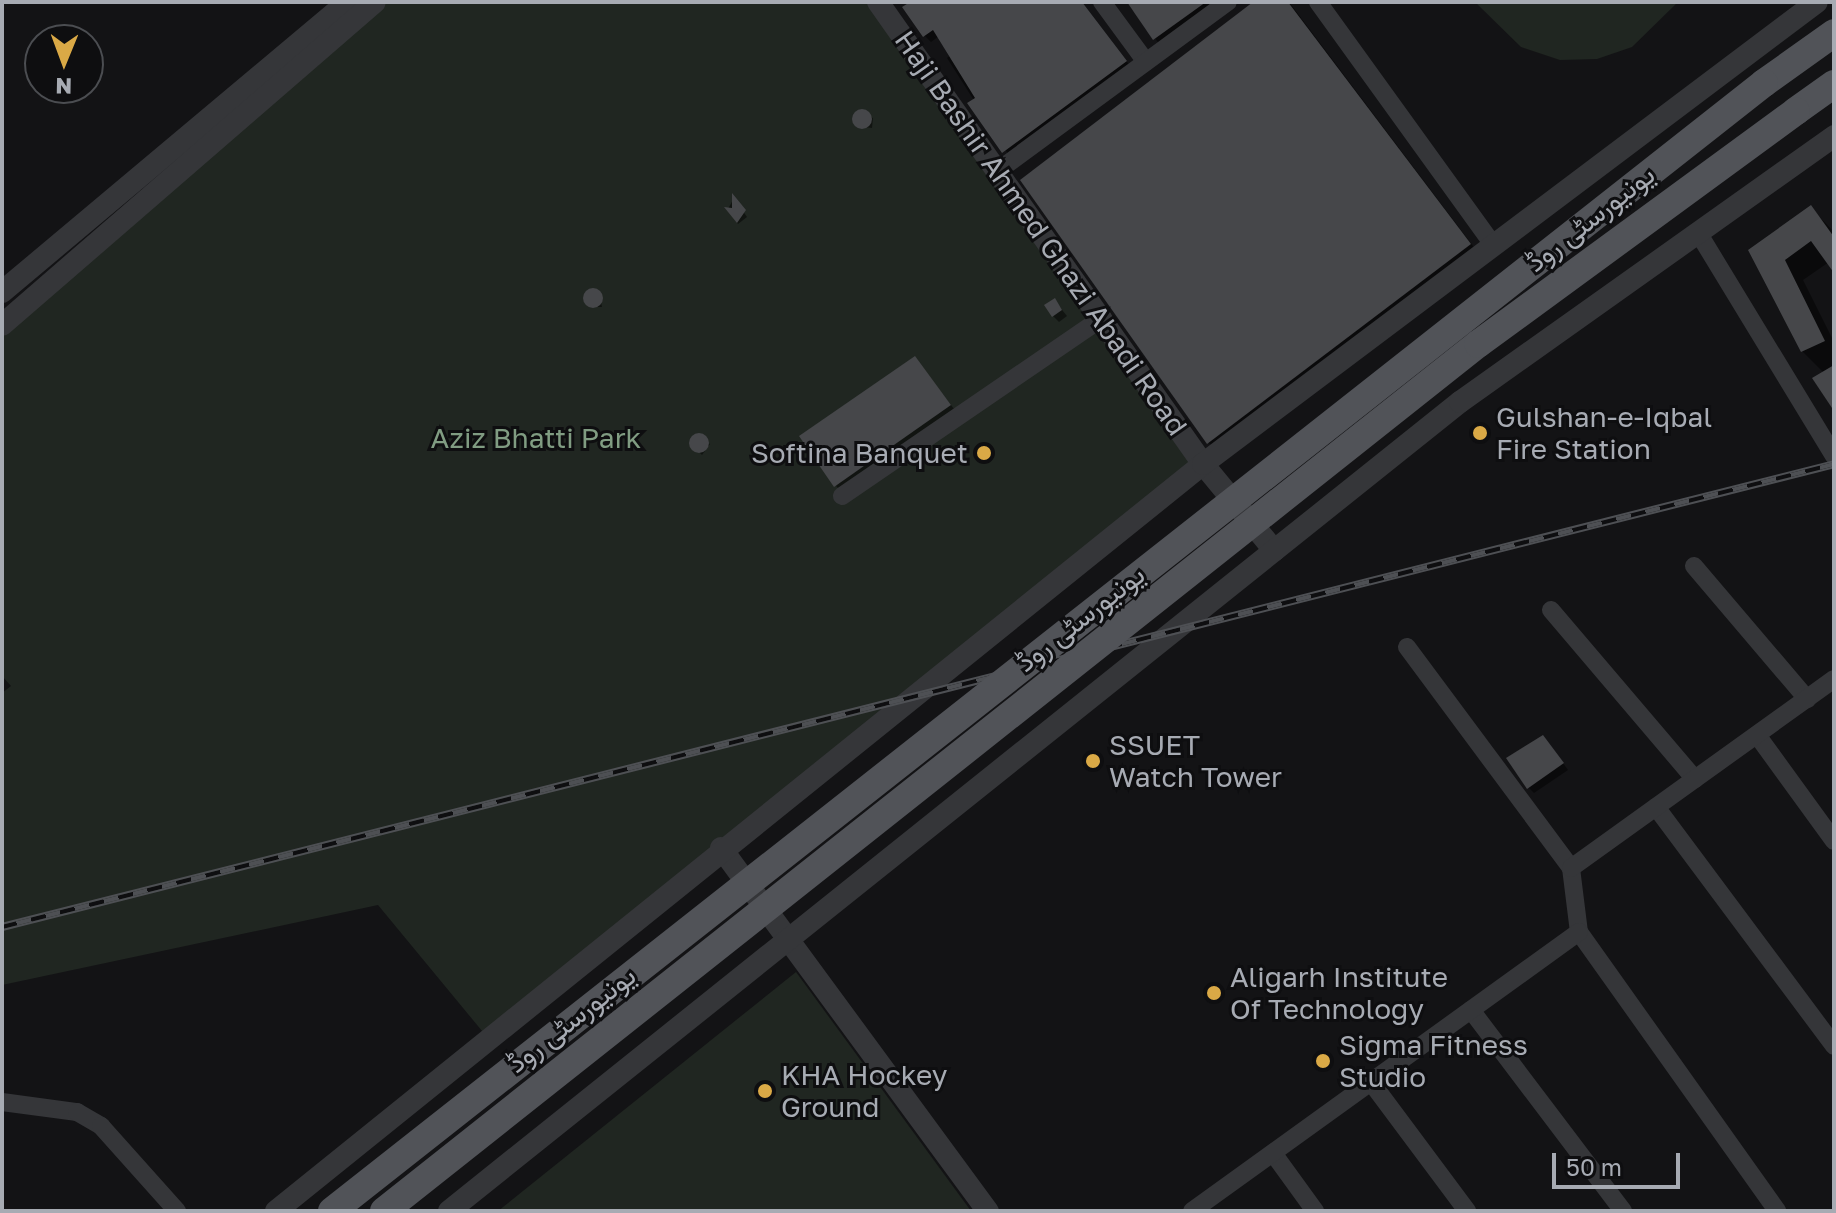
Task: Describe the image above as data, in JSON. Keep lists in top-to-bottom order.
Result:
{
  "streets": {
    "main road": ["یونیورسٹی روڈ"],
    "street": ["Haji Bashir Ahmed Ghazi Abadi Road"]
  },
  "parks": ["Aziz Bhatti Park"],
  "places": [
    "Gulshan-e-Iqbal Fire Station",
    "Softina Banquet",
    "SSUET Watch Tower",
    "Aligarh Institute Of Technology",
    "Sigma Fitness Studio",
    "KHA Hockey Ground"
  ],
  "scale_bar": "50 m",
  "north": "bottom"
}
